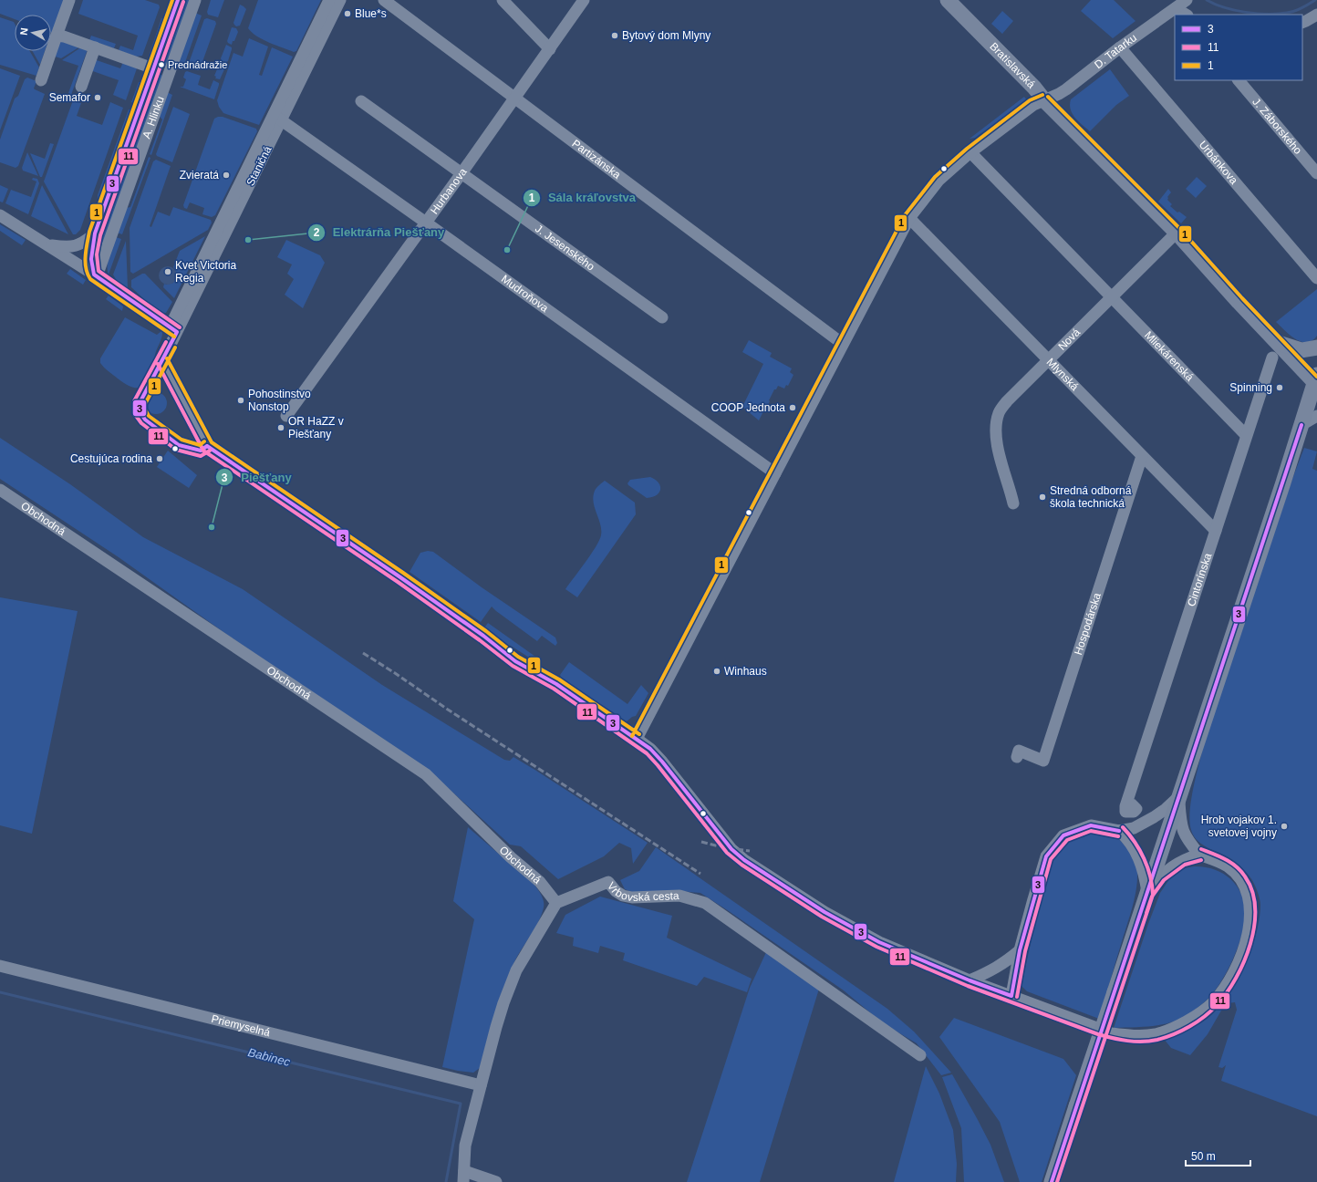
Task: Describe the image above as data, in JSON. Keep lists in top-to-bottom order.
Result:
{
  "streets": {
    "main road": ["Bratislavská"],
    "street": [
      "D. Tatarku",
      "A. Hlinku",
      "J. Záborského",
      "Partizánska",
      "Urbánkova",
      "Staničná",
      "Hurbanova",
      "J. Jesenského",
      "Mudroňova",
      "Nová",
      "Mliekárenská",
      "Mlynská",
      "Obchodná",
      "Cintorínska",
      "Hospodárska",
      "Vrbovská cesta",
      "Priemyselná"
    ]
  },
  "crossings": [
    ["D. Tatarku", "Bratislavská"],
    ["D. Tatarku", "Urbánkova"],
    ["Bratislavská", "Nová"],
    ["Partizánska", "Hurbanova"],
    ["Staničná", "Mudroňova"],
    ["Hurbanova", "J. Jesenského"],
    ["Hurbanova", "Mudroňova"],
    ["Nová", "Mliekárenská"],
    ["Nová", "Mlynská"],
    ["Mliekárenská", "Cintorínska"],
    ["Mlynská", "Cintorínska"],
    ["Mlynská", "Hospodárska"],
    ["Obchodná", "Vrbovská cesta"]
  ],
  "water": ["Babinec"],
  "places": [
    "Blue*s",
    "Bytový dom Mlyny",
    "Prednádražie",
    "Semafor",
    "Zvieratá",
    "Elektrárňa Piešťany",
    "Sála kráľovstva",
    "Kvet Victoria Regia",
    "Spinning",
    "Pohostinstvo Nonstop",
    "COOP Jednota",
    "OR HaZZ v Piešťany",
    "Cestujúca rodina",
    "Stredná odborná škola technická",
    "Piešťany",
    "Winhaus",
    "Hrob vojakov 1. svetovej vojny"
  ],
  "lines": ["transit line 3", "transit line 1", "transit line 11"],
  "legend": ["3", "11", "1"],
  "scale_bar": "50 m",
  "north": "left"
}
